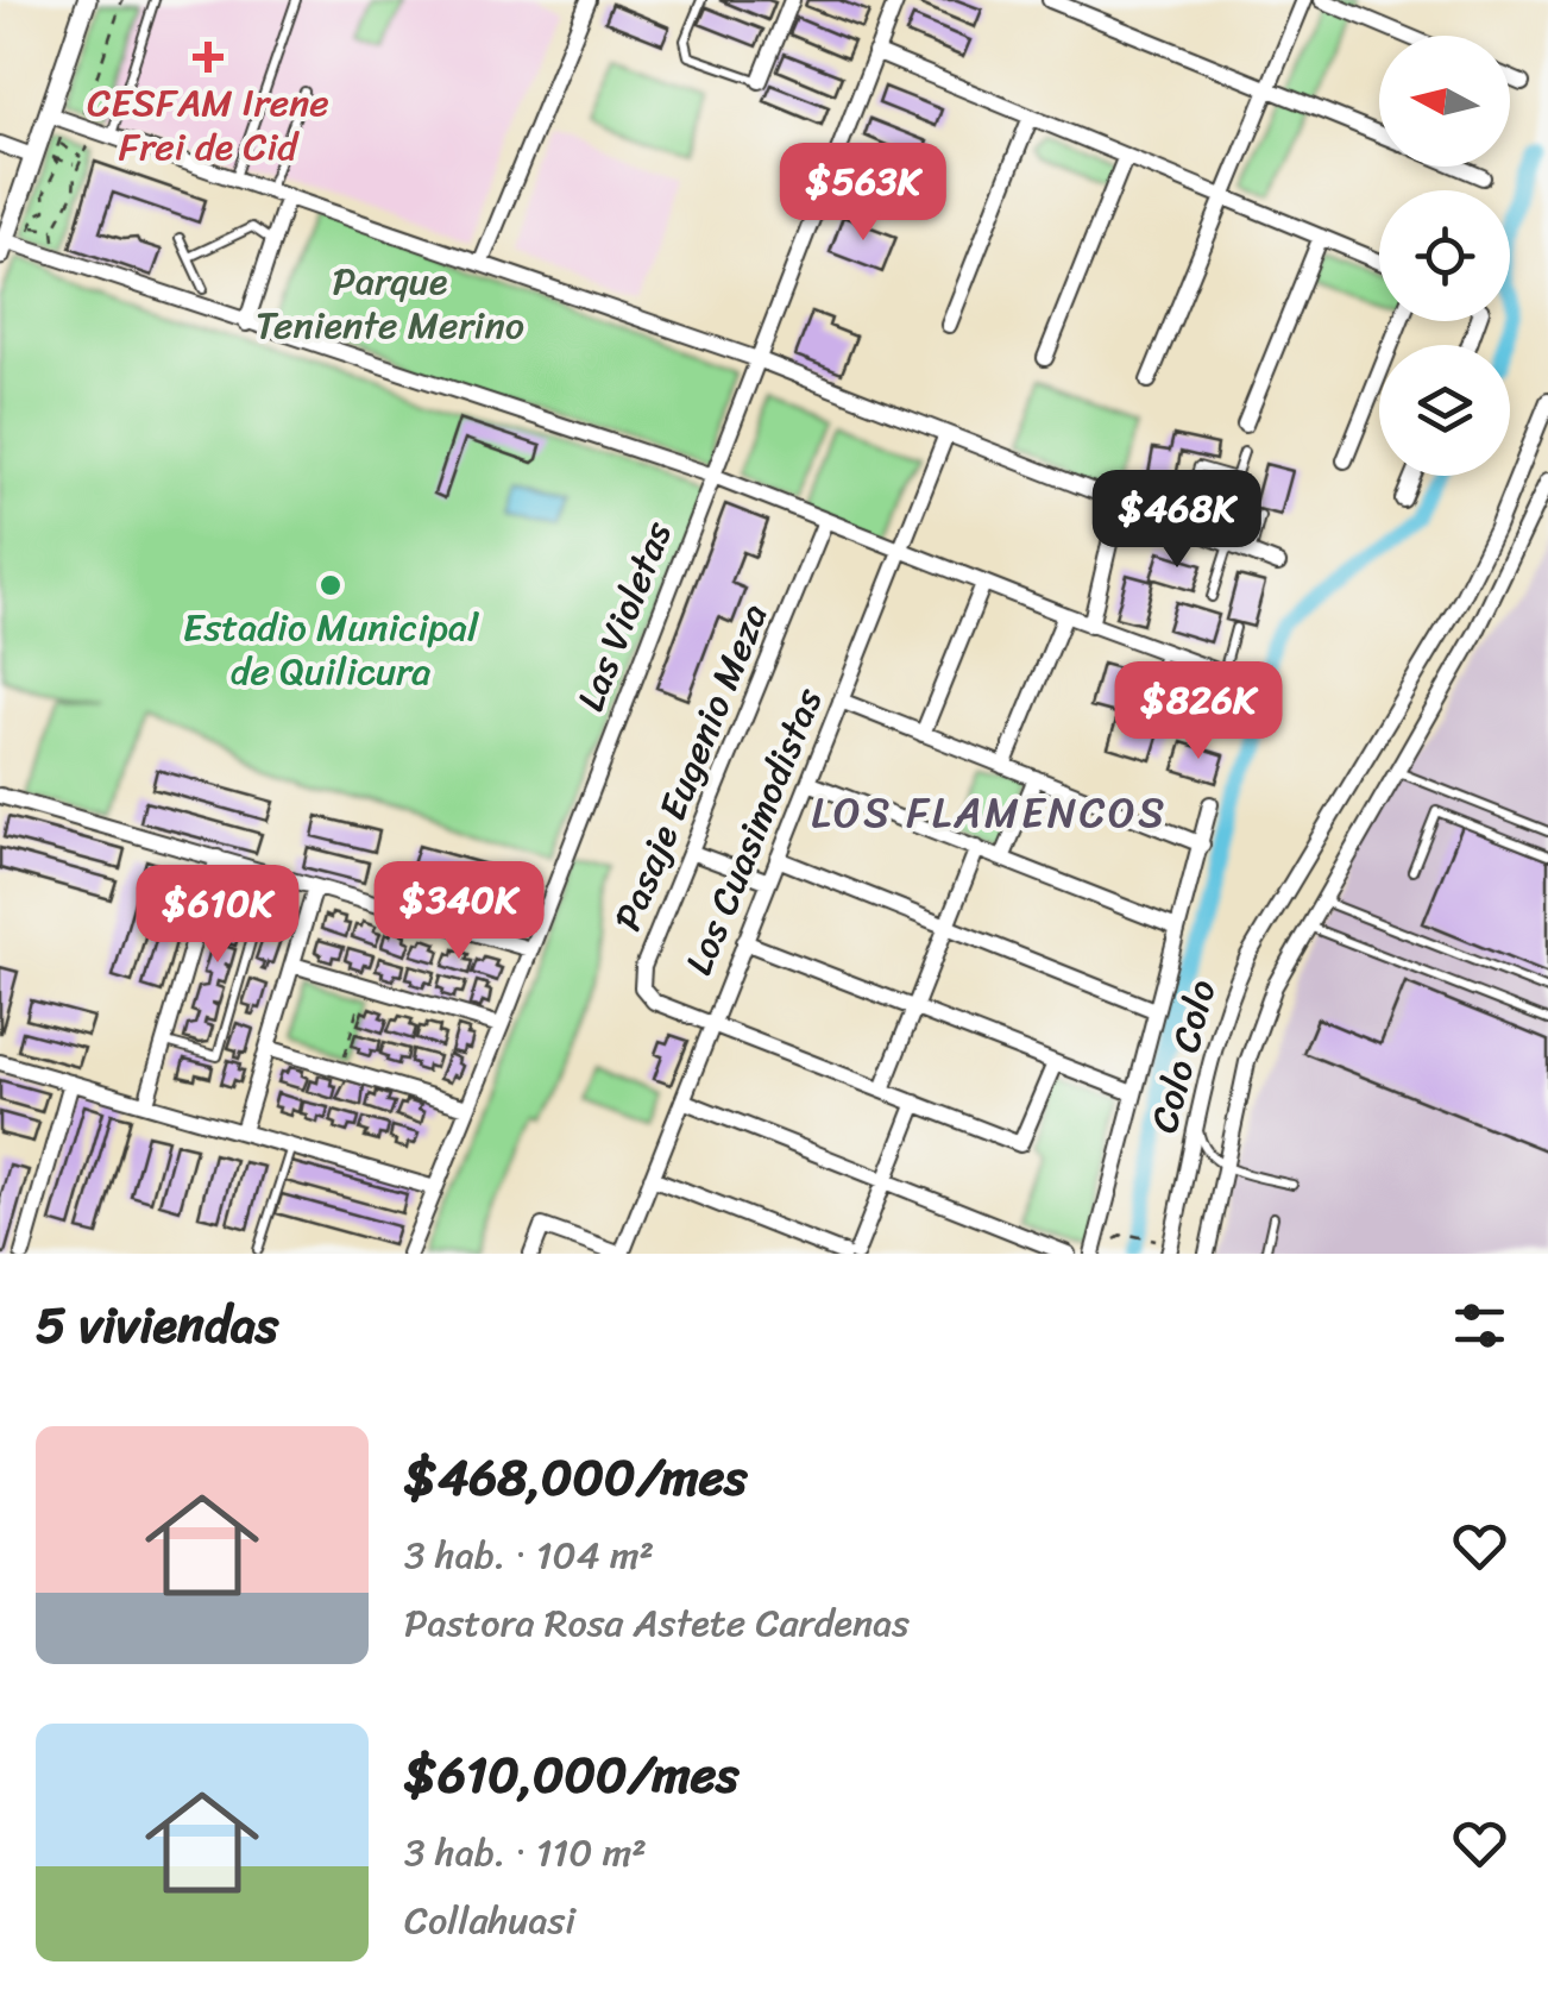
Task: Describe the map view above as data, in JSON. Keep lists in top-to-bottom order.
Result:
{
  "streets": {
    "street": [
      "Las Violetas",
      "Pasaje Eugenio Meza",
      "Los Cuasimodistas",
      "Colo Colo"
    ]
  },
  "crossings": [
    ["Pasaje Eugenio Meza", "Los Cuasimodistas"]
  ],
  "districts": ["LOS FLAMENCOS"],
  "parks": ["Parque Teniente Merino"],
  "places": {
    "health": ["CESFAM Irene Frei de Cid"],
    "other": ["Estadio Municipal de Quilicura"]
  },
  "north": "left",
  "page": {
    "price": [
      "$563K",
      "$468K",
      "$826K",
      "$340K",
      "$610K"
    ],
    "heading": "5 viviendas",
    "list": [
      {
        "name": "$468,000/mes",
        "note": "3 hab. · 104 m² · Pastora Rosa Astete Cardenas"
      },
      {
        "name": "$610,000/mes",
        "note": "3 hab. · 110 m² · Collahuasi"
      }
    ]
  }
}
